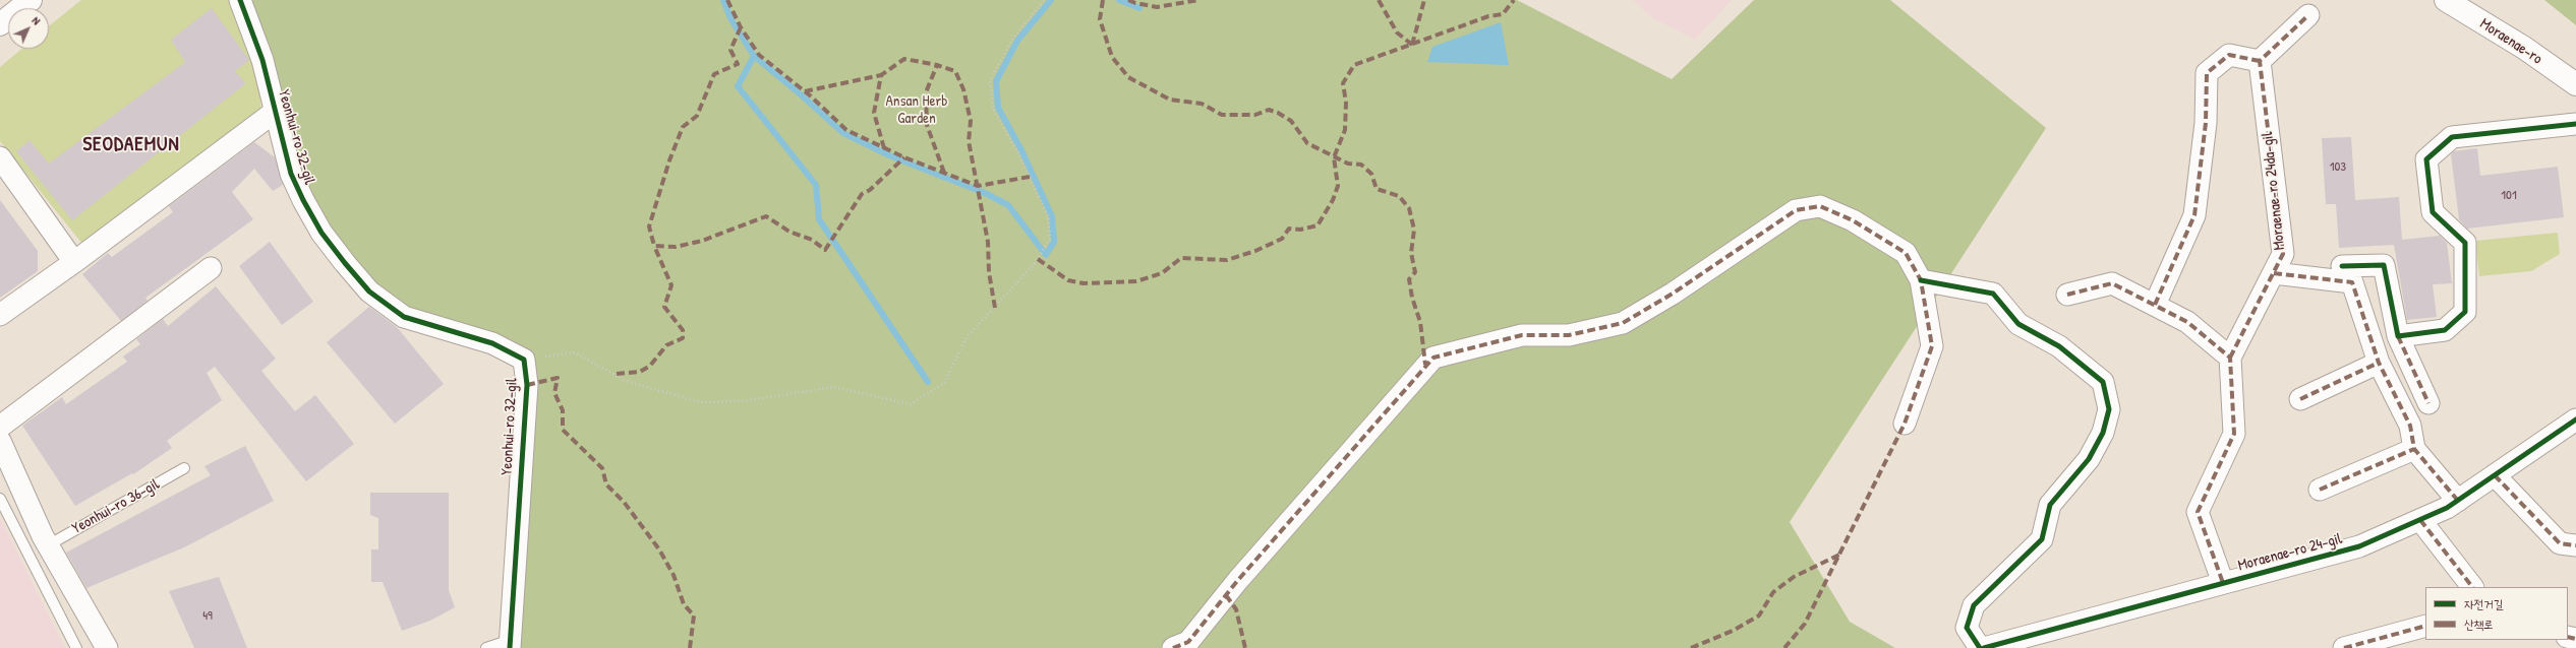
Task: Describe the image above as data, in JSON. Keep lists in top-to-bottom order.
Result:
{
  "streets": {
    "main road": ["Moraenae-ro"],
    "street": ["Yeonhui-ro 32-gil", "Moraenae-ro 24da-gil", "Moraenae-ro 24-gil"],
    "lane": ["Yeonhui-ro 36-gil"]
  },
  "districts": ["SEODAEMUN"],
  "parks": ["Ansan Herb Garden"],
  "house_numbers": ["103", "101", "49"],
  "legend": ["자전거길", "산책로"],
  "north": "top right"
}
